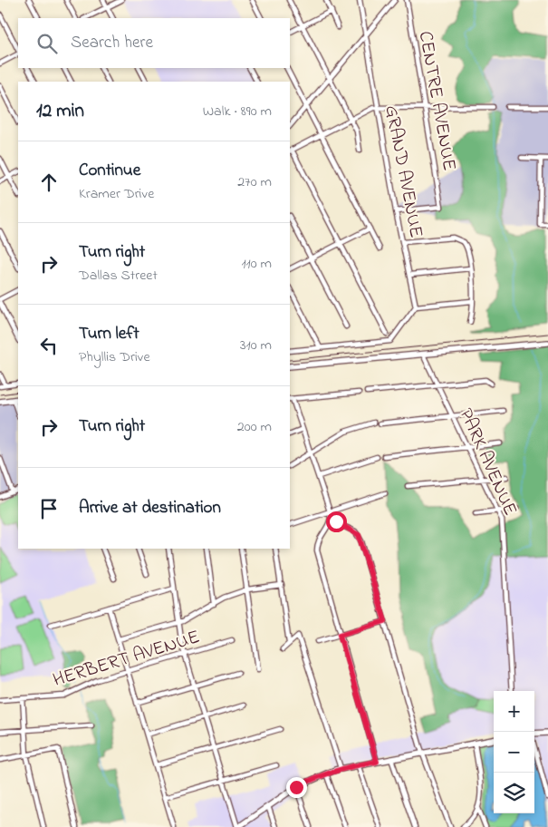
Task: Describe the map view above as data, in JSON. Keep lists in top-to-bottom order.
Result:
{
  "streets": {
    "street": [
      "CENTRE AVENUE",
      "GRAND AVENUE",
      "PARK AVENUE",
      "HERBERT AVENUE"
    ]
  },
  "crossings": [
    ["CENTRE AVENUE", "GRAND AVENUE"]
  ],
  "page": {
    "search": "Search here",
    "heading": ["12 min", "Walk · 890 m"],
    "list": [
      ["Continue", "Kramer Drive", "270 m"],
      ["Turn right", "Dallas Street", "110 m"],
      ["Turn left", "Phyllis Drive", "310 m"],
      ["Turn right", "200 m"],
      "Arrive at destination"
    ],
    "map_buttons": ["+", "−"]
  }
}
